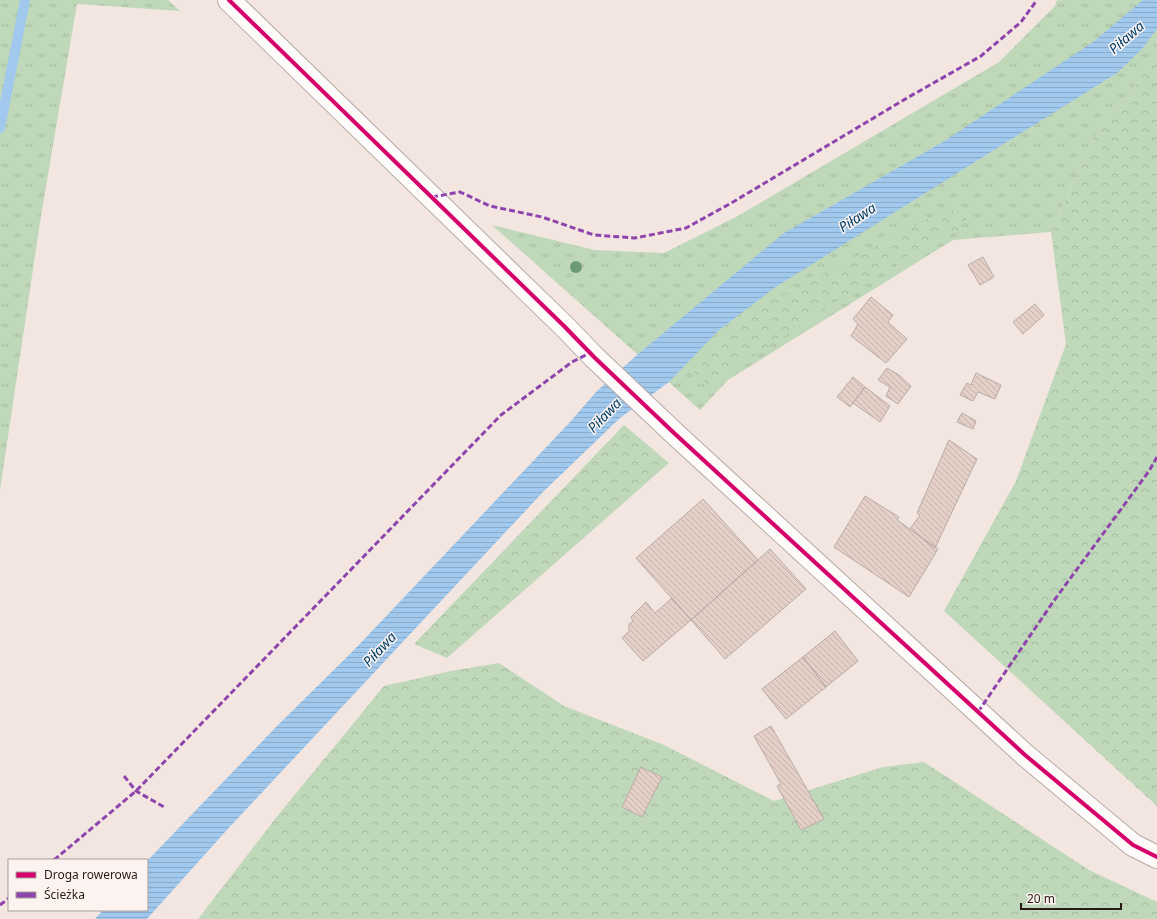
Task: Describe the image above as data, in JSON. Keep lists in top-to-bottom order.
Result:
{
  "water": ["Piława"],
  "legend": ["Droga rowerowa", "Ścieżka"],
  "scale_bar": "20 m"
}
